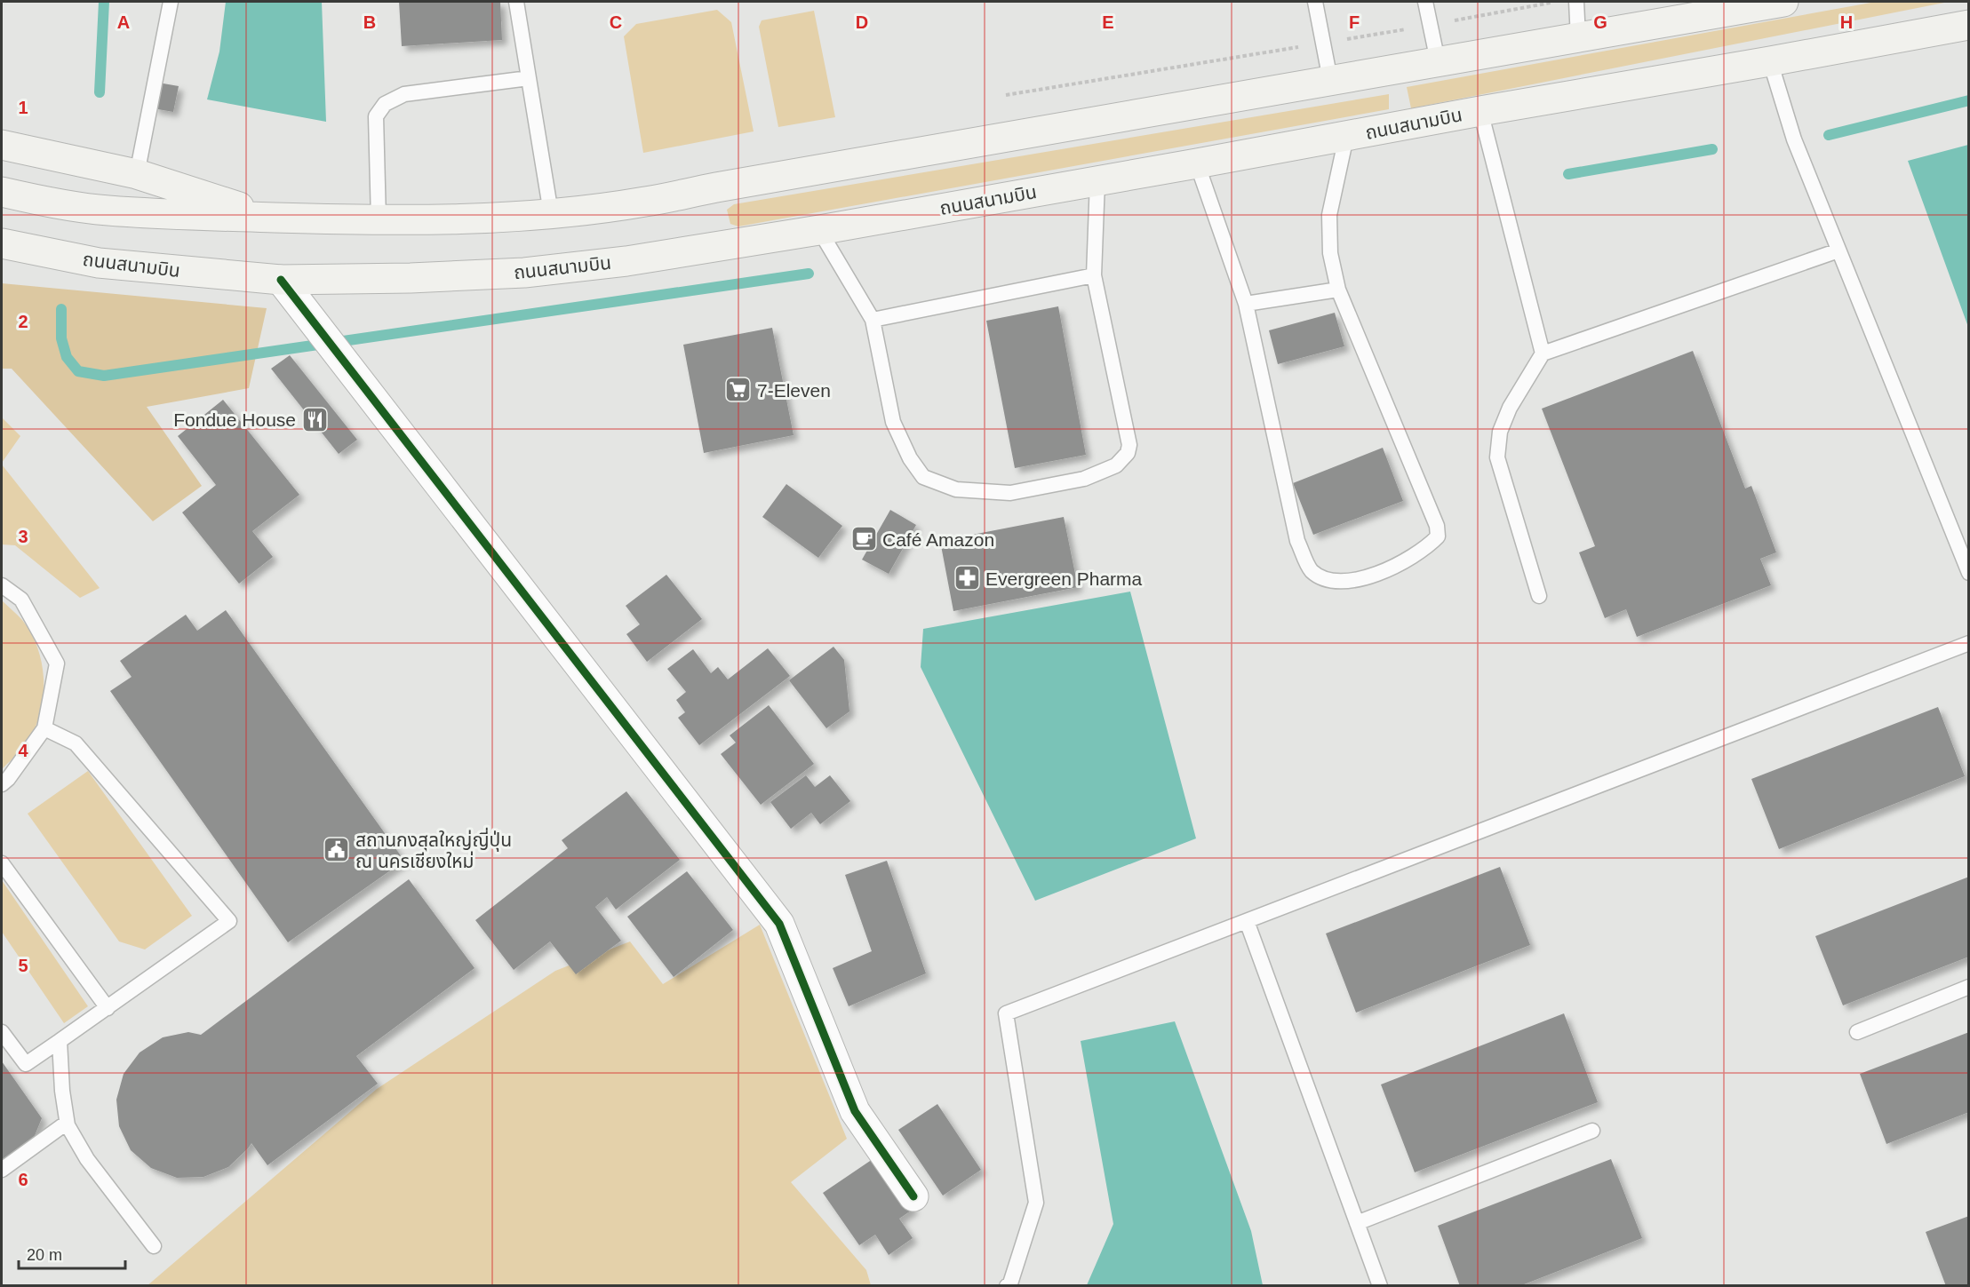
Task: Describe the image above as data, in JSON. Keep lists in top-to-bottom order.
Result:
{
  "streets": {
    "main road": ["ถนนสนามบิน"]
  },
  "places": {
    "supermarket": ["7-Eleven"],
    "restaurant": ["Fondue House"],
    "cafe": ["Café Amazon"],
    "pharmacy": ["Evergreen Pharma"],
    "public building": ["สถานกงสุลใหญ่ญี่ปุ่น ณ นครเชียงใหม่"]
  },
  "scale_bar": "20 m",
  "grid": {
    "columns": [
      "A",
      "B",
      "C",
      "D",
      "E",
      "F",
      "G",
      "H"
    ],
    "rows": [
      "1",
      "2",
      "3",
      "4",
      "5",
      "6"
    ]
  }
}
